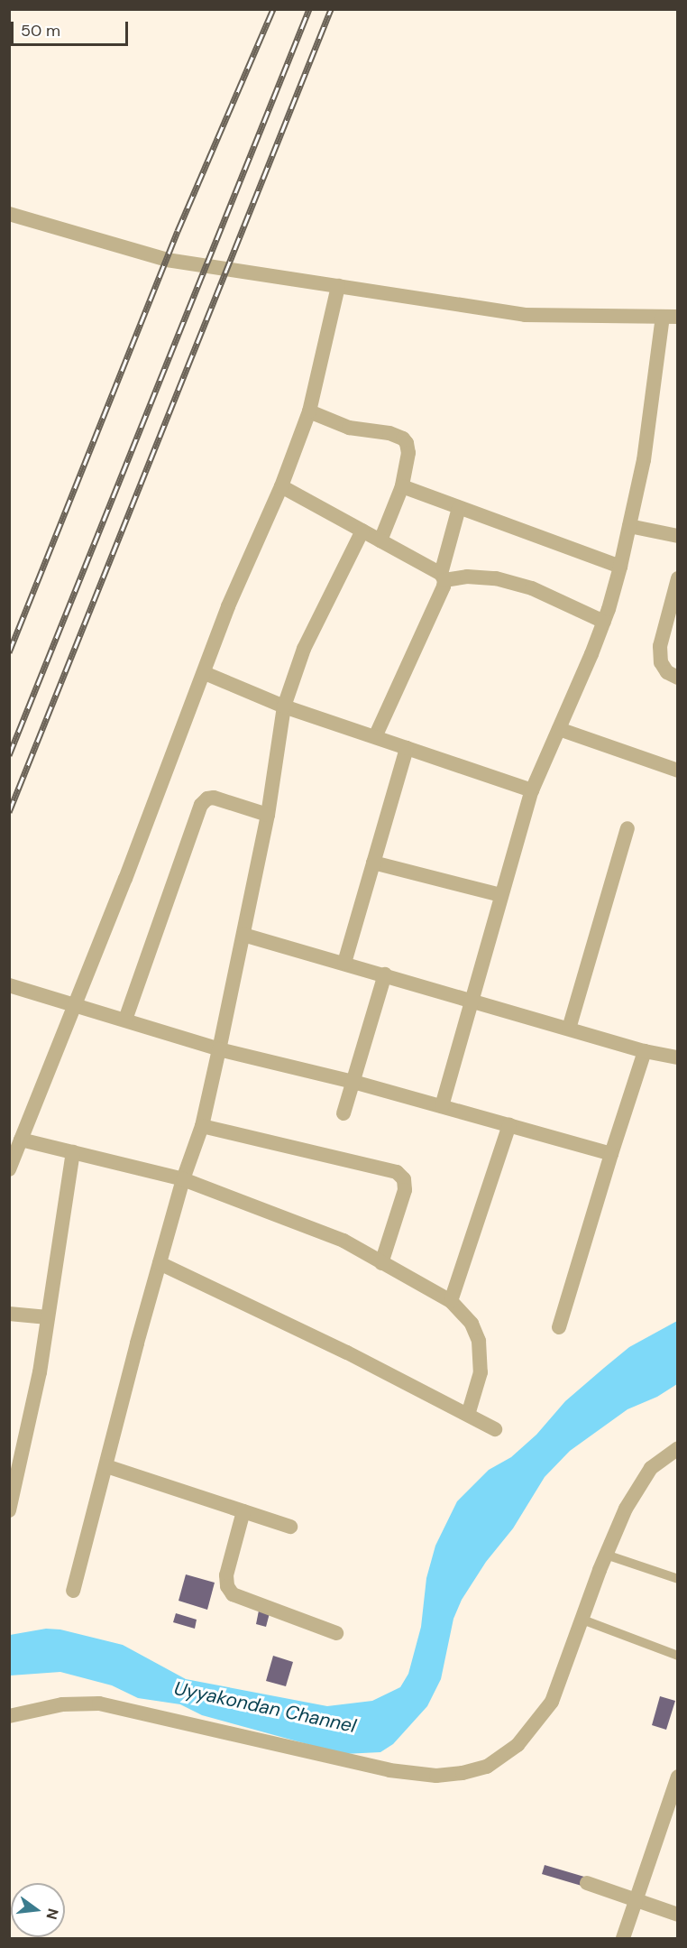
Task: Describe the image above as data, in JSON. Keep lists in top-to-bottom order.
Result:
{
  "water": ["Uyyakondan Channel"],
  "scale_bar": "50 m",
  "north": "right"
}
